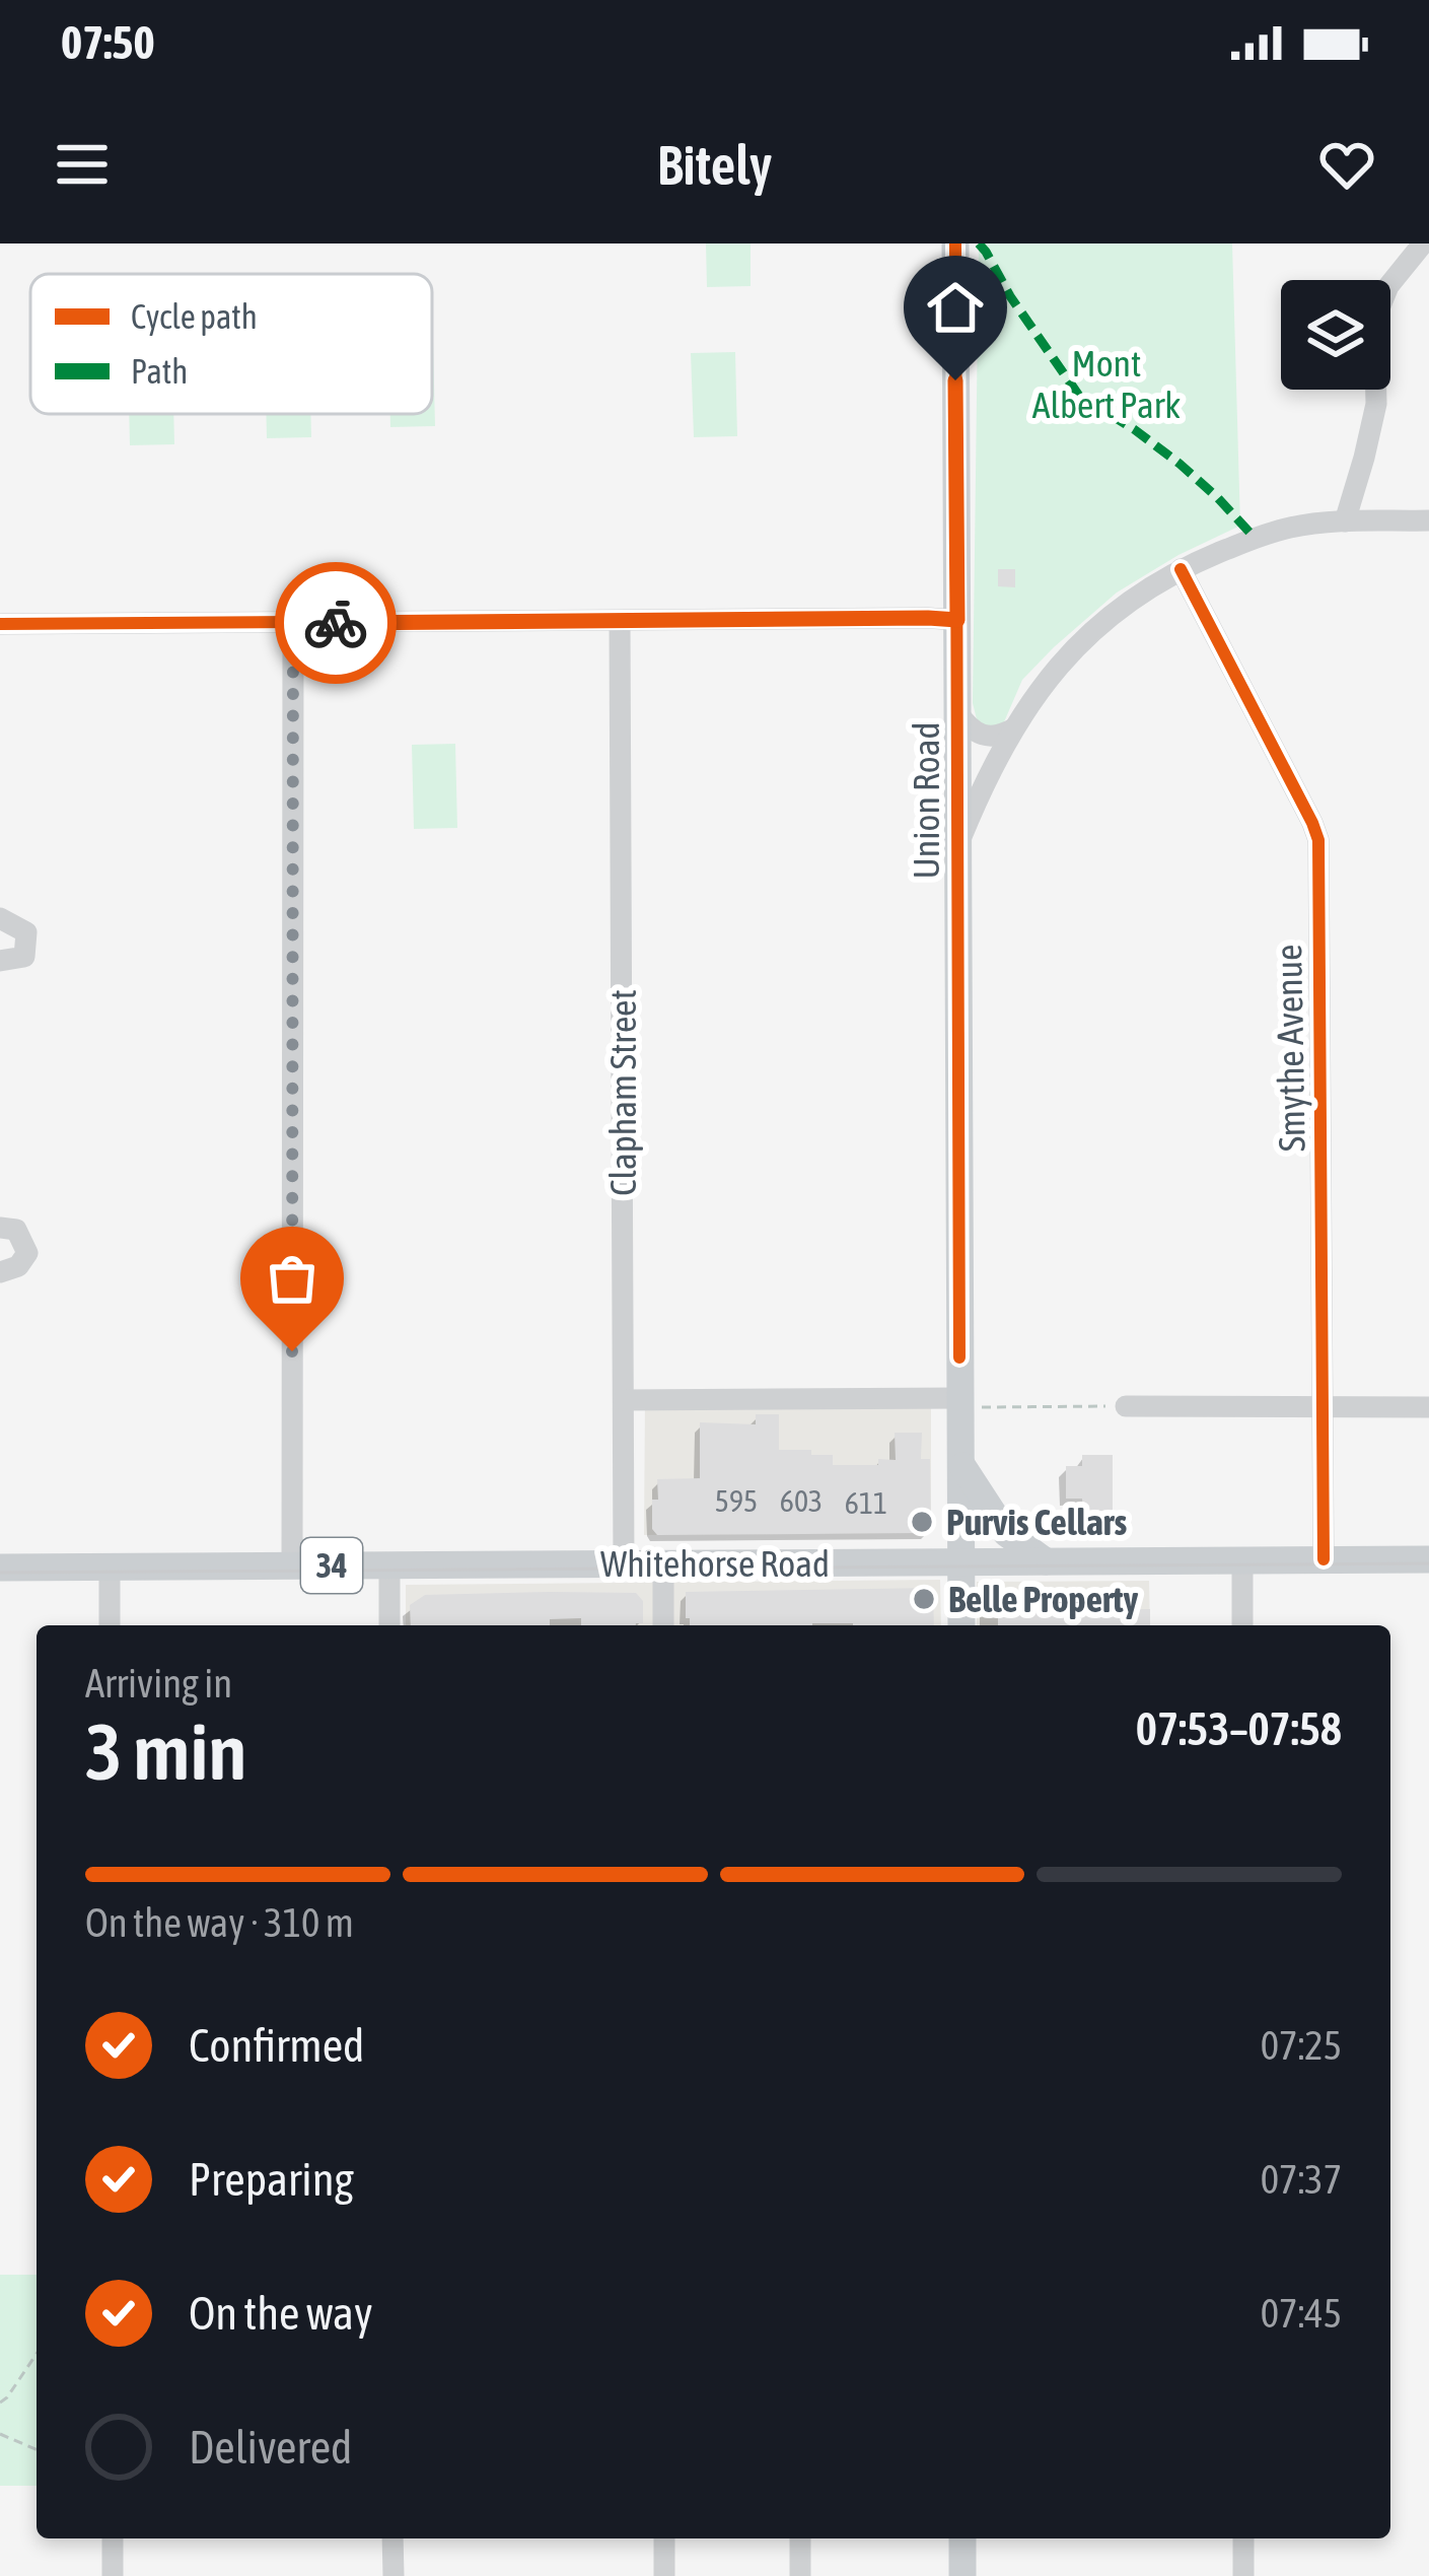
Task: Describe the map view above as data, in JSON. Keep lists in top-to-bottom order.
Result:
{
  "streets": {
    "main road": ["Union Road", "Whitehorse Road", "34"],
    "street": ["Smythe Avenue", "Clapham Street"]
  },
  "crossings": [
    ["Union Road", "Whitehorse Road"],
    ["Smythe Avenue", "Whitehorse Road"],
    ["Clapham Street", "Whitehorse Road"]
  ],
  "parks": ["Mont Albert Park"],
  "places": ["Purvis Cellars", "Belle Property"],
  "house_numbers": ["595", "603", "611"],
  "legend": ["Cycle path", "Path"],
  "page": {
    "status": "07:50",
    "header": "Bitely",
    "heading": ["3 min", "Arriving in", "07:53–07:58"],
    "bar": "On the way · 310 m",
    "list": [
      ["Confirmed", "07:25"],
      ["Preparing", "07:37"],
      ["On the way", "07:45"],
      "Delivered"
    ]
  }
}
